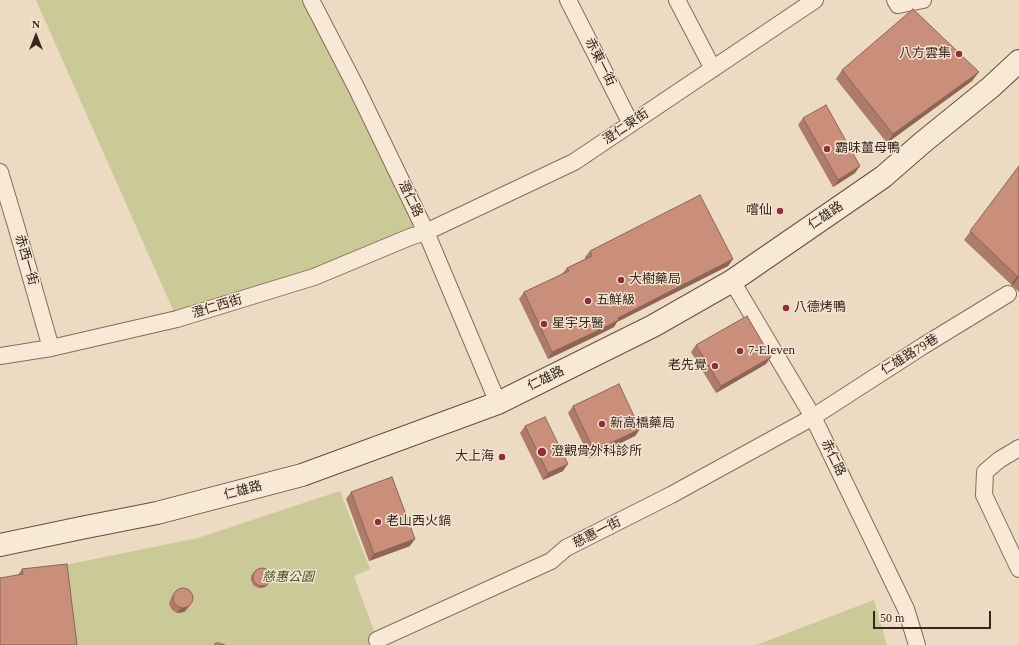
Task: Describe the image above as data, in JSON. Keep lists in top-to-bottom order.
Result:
{
  "streets": {
    "street": [
      "赤東一街",
      "澄仁東街",
      "澄仁路",
      "仁雄路",
      "赤西一街",
      "澄仁西街",
      "仁雄路79巷",
      "赤仁路",
      "慈惠一街"
    ]
  },
  "crossings": [
    ["赤東一街", "澄仁東街"],
    ["澄仁東街", "澄仁路"],
    ["澄仁東街", "澄仁西街"],
    ["澄仁路", "仁雄路"],
    ["澄仁路", "澄仁西街"],
    ["仁雄路", "赤仁路"],
    ["赤西一街", "澄仁西街"],
    ["仁雄路79巷", "赤仁路"],
    ["仁雄路79巷", "慈惠一街"],
    ["赤仁路", "慈惠一街"]
  ],
  "parks": ["慈惠公園"],
  "places": [
    "八方雲集",
    "霸味薑母鴨",
    "嚐仙",
    "大樹藥局",
    "五鮮級",
    "八德烤鴨",
    "星宇牙醫",
    "7-Eleven",
    "老先覺",
    "新高橋藥局",
    "澄觀骨外科診所",
    "大上海",
    "老山西火鍋"
  ],
  "scale_bar": "50 m",
  "north": "top"
}
